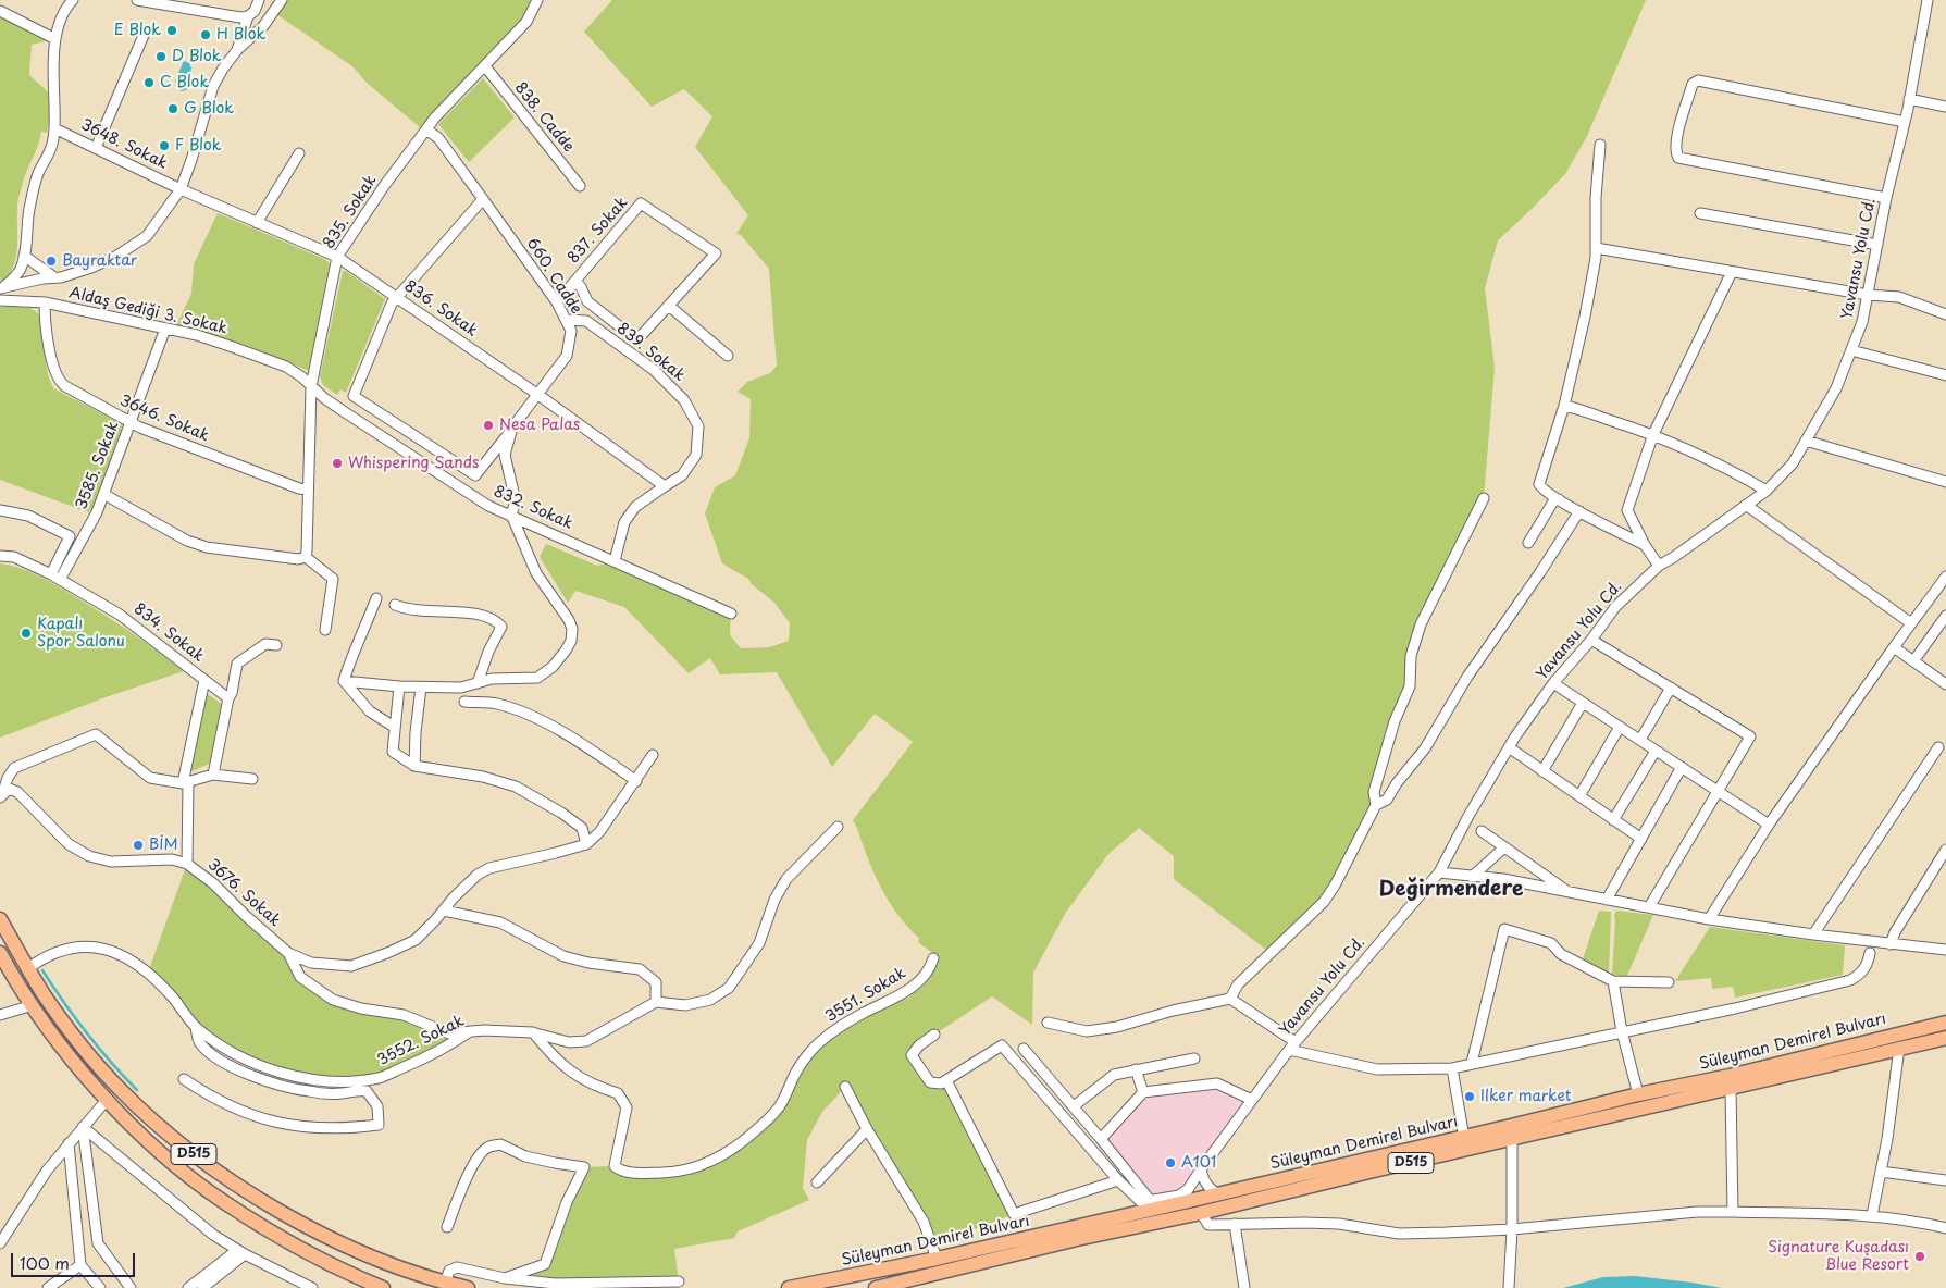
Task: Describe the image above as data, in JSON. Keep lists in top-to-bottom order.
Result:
{
  "streets": {
    "highway": ["Süleyman Demirel Bulvarı", "D515"],
    "street": [
      "838. Cadde",
      "3648. Sokak",
      "835. Sokak",
      "837. Sokak",
      "Yavansu Yolu Cd.",
      "660. Cadde",
      "836. Sokak",
      "Aldaş Gediği 3. Sokak",
      "839. Sokak",
      "3646. Sokak",
      "3585. Sokak",
      "832. Sokak",
      "834. Sokak",
      "3676. Sokak",
      "3551. Sokak",
      "3552. Sokak"
    ]
  },
  "crossings": [
    ["838. Cadde", "835. Sokak"],
    ["3648. Sokak", "836. Sokak"],
    ["835. Sokak", "660. Cadde"],
    ["835. Sokak", "836. Sokak"],
    ["835. Sokak", "Aldaş Gediği 3. Sokak"],
    ["835. Sokak", "3646. Sokak"],
    ["835. Sokak", "832. Sokak"],
    ["837. Sokak", "660. Cadde"],
    ["Yavansu Yolu Cd.", "Süleyman Demirel Bulvarı"],
    ["660. Cadde", "836. Sokak"],
    ["660. Cadde", "839. Sokak"],
    ["660. Cadde", "832. Sokak"],
    ["836. Sokak", "839. Sokak"],
    ["Aldaş Gediği 3. Sokak", "3646. Sokak"],
    ["Aldaş Gediği 3. Sokak", "3585. Sokak"],
    ["Aldaş Gediği 3. Sokak", "832. Sokak"],
    ["839. Sokak", "832. Sokak"],
    ["3646. Sokak", "3585. Sokak"],
    ["3585. Sokak", "834. Sokak"],
    ["3551. Sokak", "3552. Sokak"],
    ["3552. Sokak", "D515"]
  ],
  "districts": ["Değirmendere"],
  "places": [
    "E Blok",
    "H Blok",
    "D Blok",
    "C Blok",
    "G Blok",
    "F Blok",
    "Bayraktar",
    "Nesa Palas",
    "Whispering Sands",
    "Kapalı Spor Salonu",
    "BİM",
    "Ilker market",
    "A101",
    "Signature Kuşadası Blue Resort"
  ],
  "scale_bar": "100 m"
}
